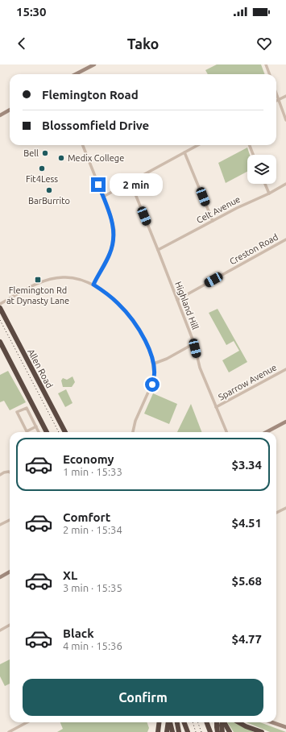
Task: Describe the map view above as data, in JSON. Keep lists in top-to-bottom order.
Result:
{
  "streets": {
    "highway": ["Allen Road"],
    "street": [
      "Celt Avenue",
      "Creston Road",
      "Highland Hill",
      "Sparrow Avenue"
    ]
  },
  "crossings": [
    ["Celt Avenue", "Highland Hill"],
    ["Creston Road", "Highland Hill"],
    ["Highland Hill", "Sparrow Avenue"]
  ],
  "places": {
    "other": [
      "Bell",
      "Medix College",
      "Fit4Less",
      "BarBurrito"
    ],
    "transit": ["Flemington Rd at Dynasty Lane"]
  },
  "page": {
    "status": "15:30",
    "header": "Tako",
    "banner": ["Flemington Road", "Blossomfield Drive"],
    "bubble": "2 min",
    "list": [
      {
        "name": "Economy",
        "note": "1 min · 15:33",
        "value": "$3.34"
      },
      {
        "name": "Comfort",
        "note": "2 min · 15:34",
        "value": "$4.51"
      },
      {
        "name": "XL",
        "note": "3 min · 15:35",
        "value": "$5.68"
      },
      {
        "name": "Black",
        "note": "4 min · 15:36",
        "value": "$4.77"
      }
    ],
    "buttons": "Confirm"
  }
}
